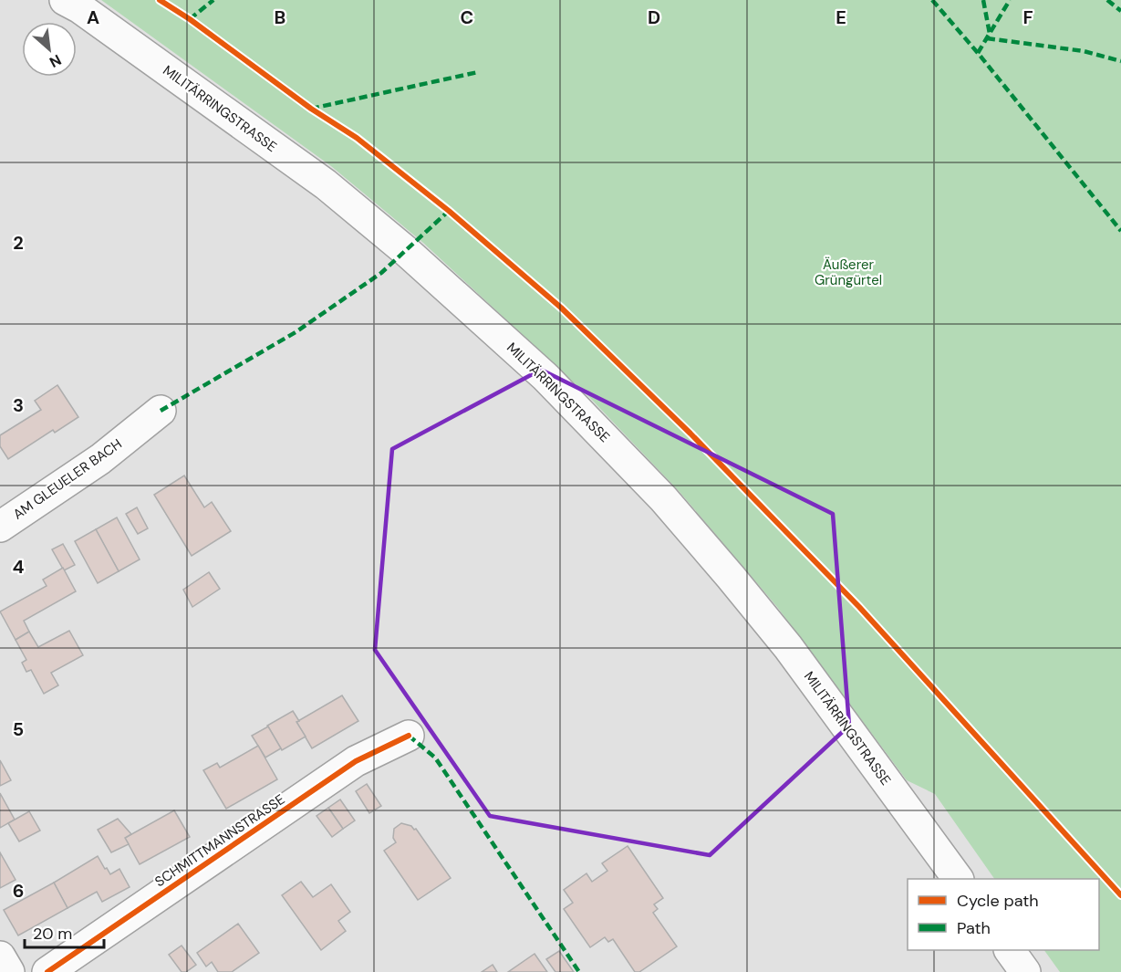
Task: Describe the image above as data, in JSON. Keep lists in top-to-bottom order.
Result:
{
  "streets": {
    "main road": ["MILITÄRRINGSTRASSE", "AM GLEUELER BACH", "SCHMITTMANNSTRASSE"]
  },
  "parks": ["Äußerer Grüngürtel"],
  "legend": ["Cycle path", "Path"],
  "scale_bar": "20 m",
  "north": "bottom right",
  "grid": {
    "columns": [
      "A",
      "B",
      "C",
      "D",
      "E",
      "F"
    ],
    "rows": [
      "2",
      "3",
      "4",
      "5",
      "6"
    ]
  }
}
